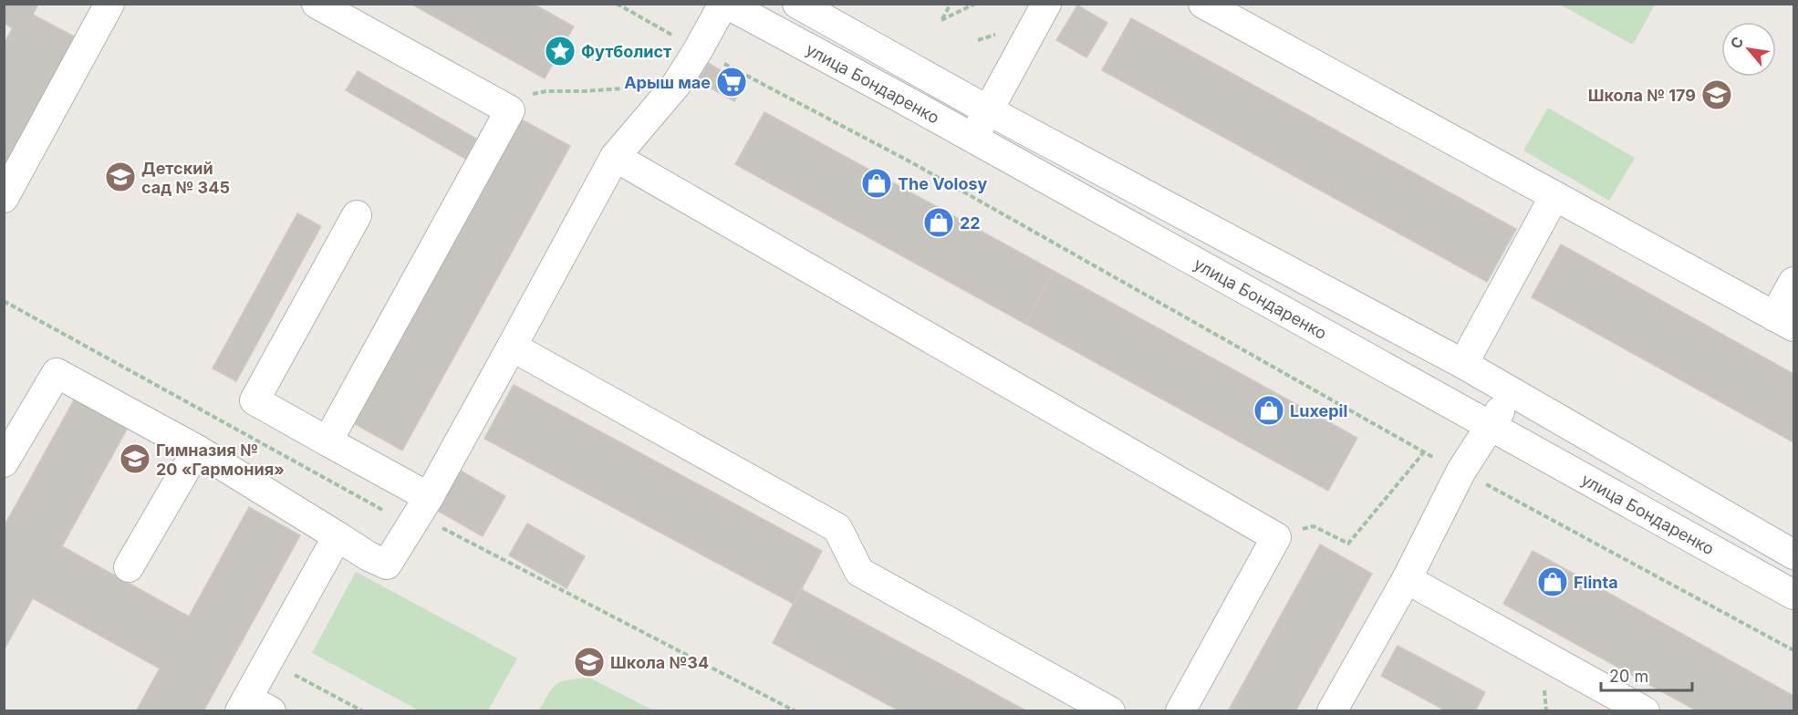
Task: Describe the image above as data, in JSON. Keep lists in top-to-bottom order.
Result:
{
  "streets": {
    "street": ["улица Бондаренко"]
  },
  "places": {
    "place": ["Футболист"],
    "supermarket": ["Арыш мае"],
    "school or university": [
      "Школа № 179",
      "Детский сад № 345",
      "Гимназия № 20 «Гармония»",
      "Школа №34"
    ],
    "shop": [
      "The Volosy",
      "22",
      "Luxepil",
      "Flinta"
    ]
  },
  "scale_bar": "20 m",
  "north": "top left"
}
